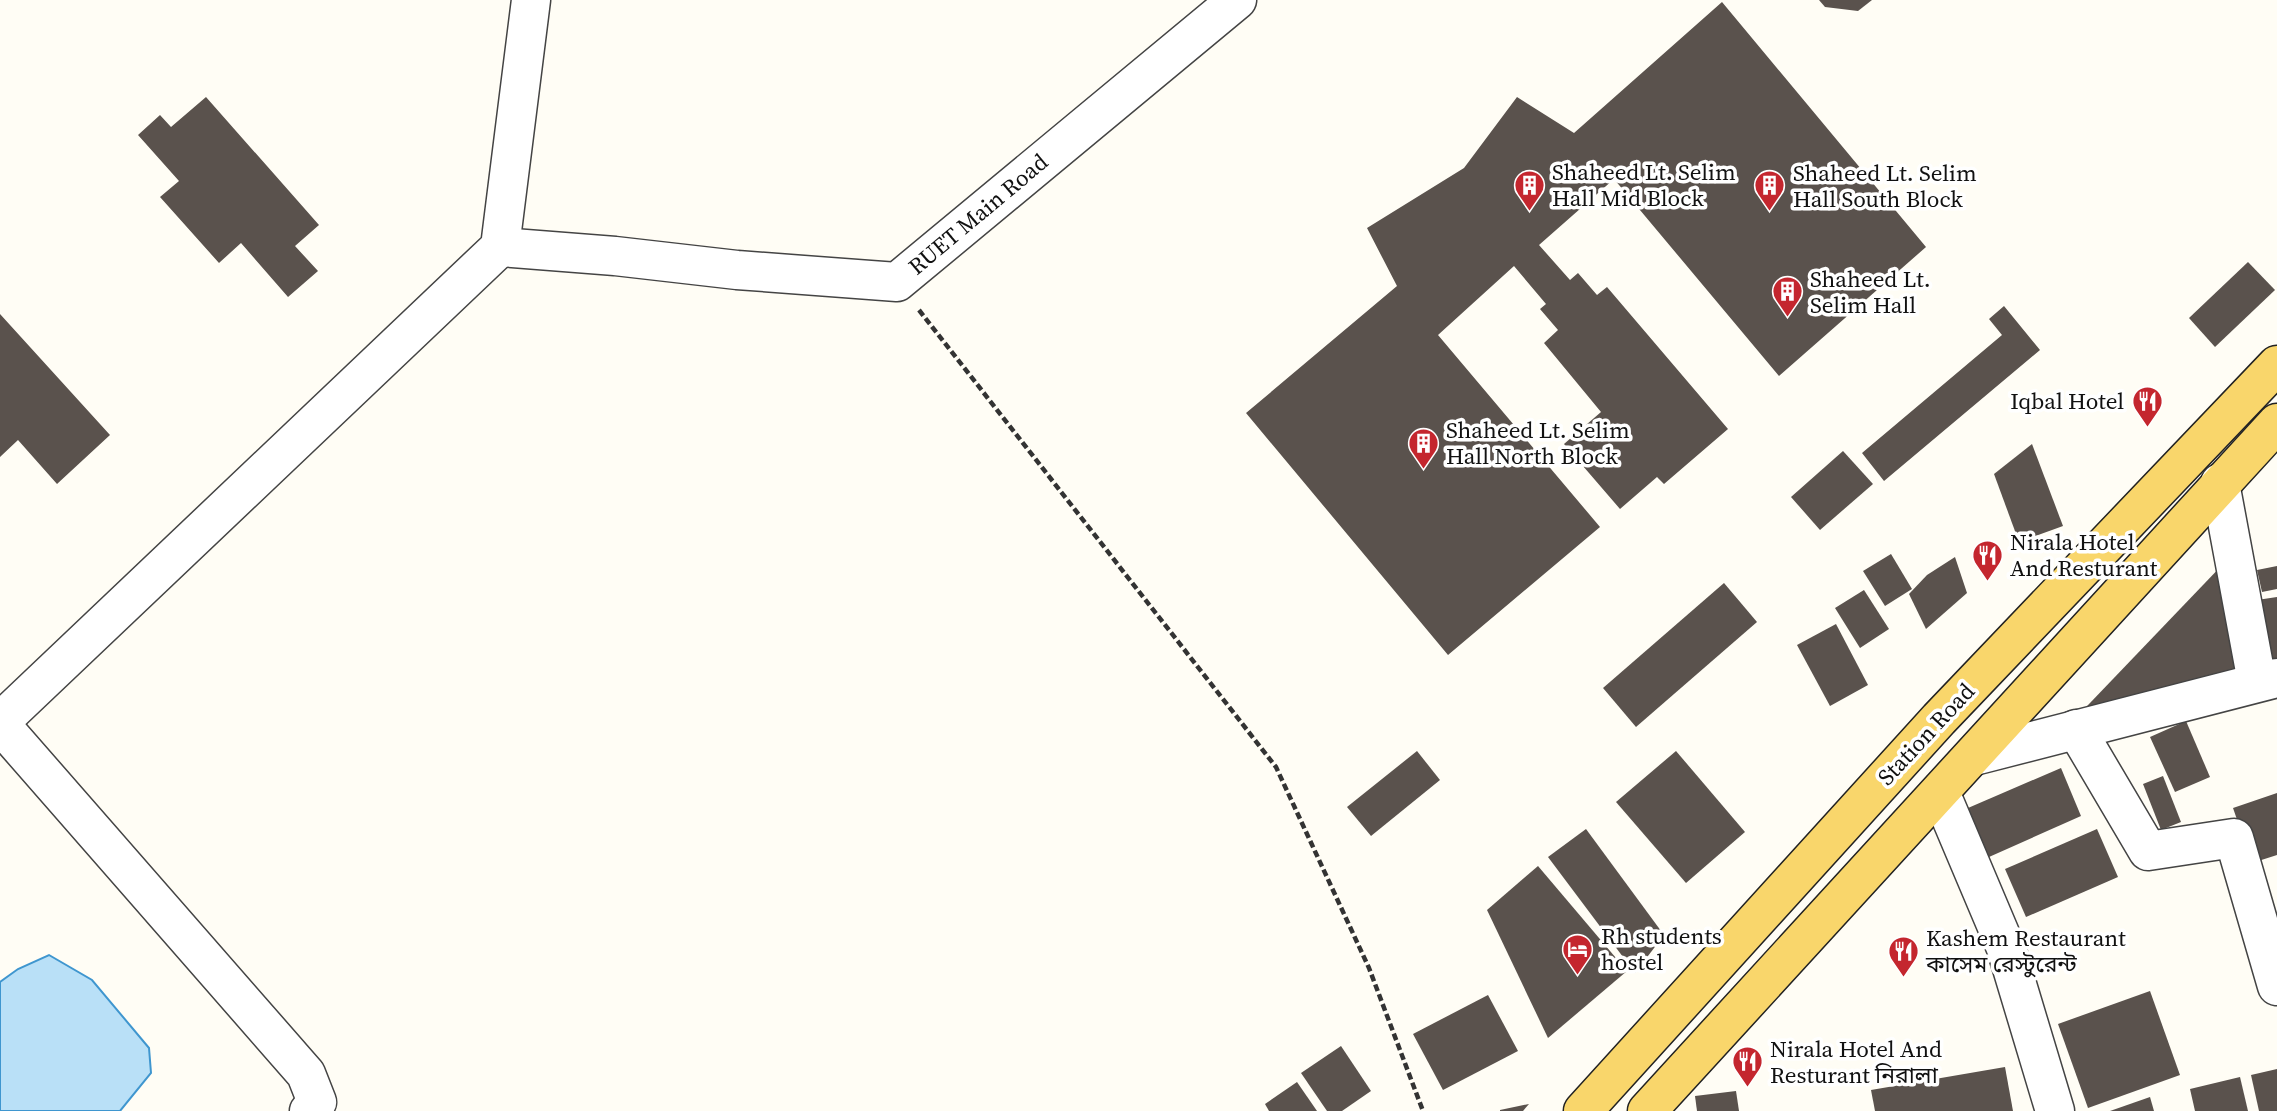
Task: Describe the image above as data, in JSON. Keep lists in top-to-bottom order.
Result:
{
  "streets": {
    "main road": ["Station Road"],
    "street": ["RUET Main Road"]
  },
  "places": {
    "building": [
      "Shaheed Lt. Selim Hall Mid Block",
      "Shaheed Lt. Selim Hall South Block",
      "Shaheed Lt. Selim Hall",
      "Shaheed Lt. Selim Hall North Block"
    ],
    "restaurant": [
      "Iqbal Hotel",
      "Nirala Hotel And Resturant",
      "Kashem Restaurant কাসেম রেস্টুরেন্ট",
      "Nirala Hotel And Resturant নিরালা"
    ],
    "hotel": ["Rh students hostel"]
  }
}
